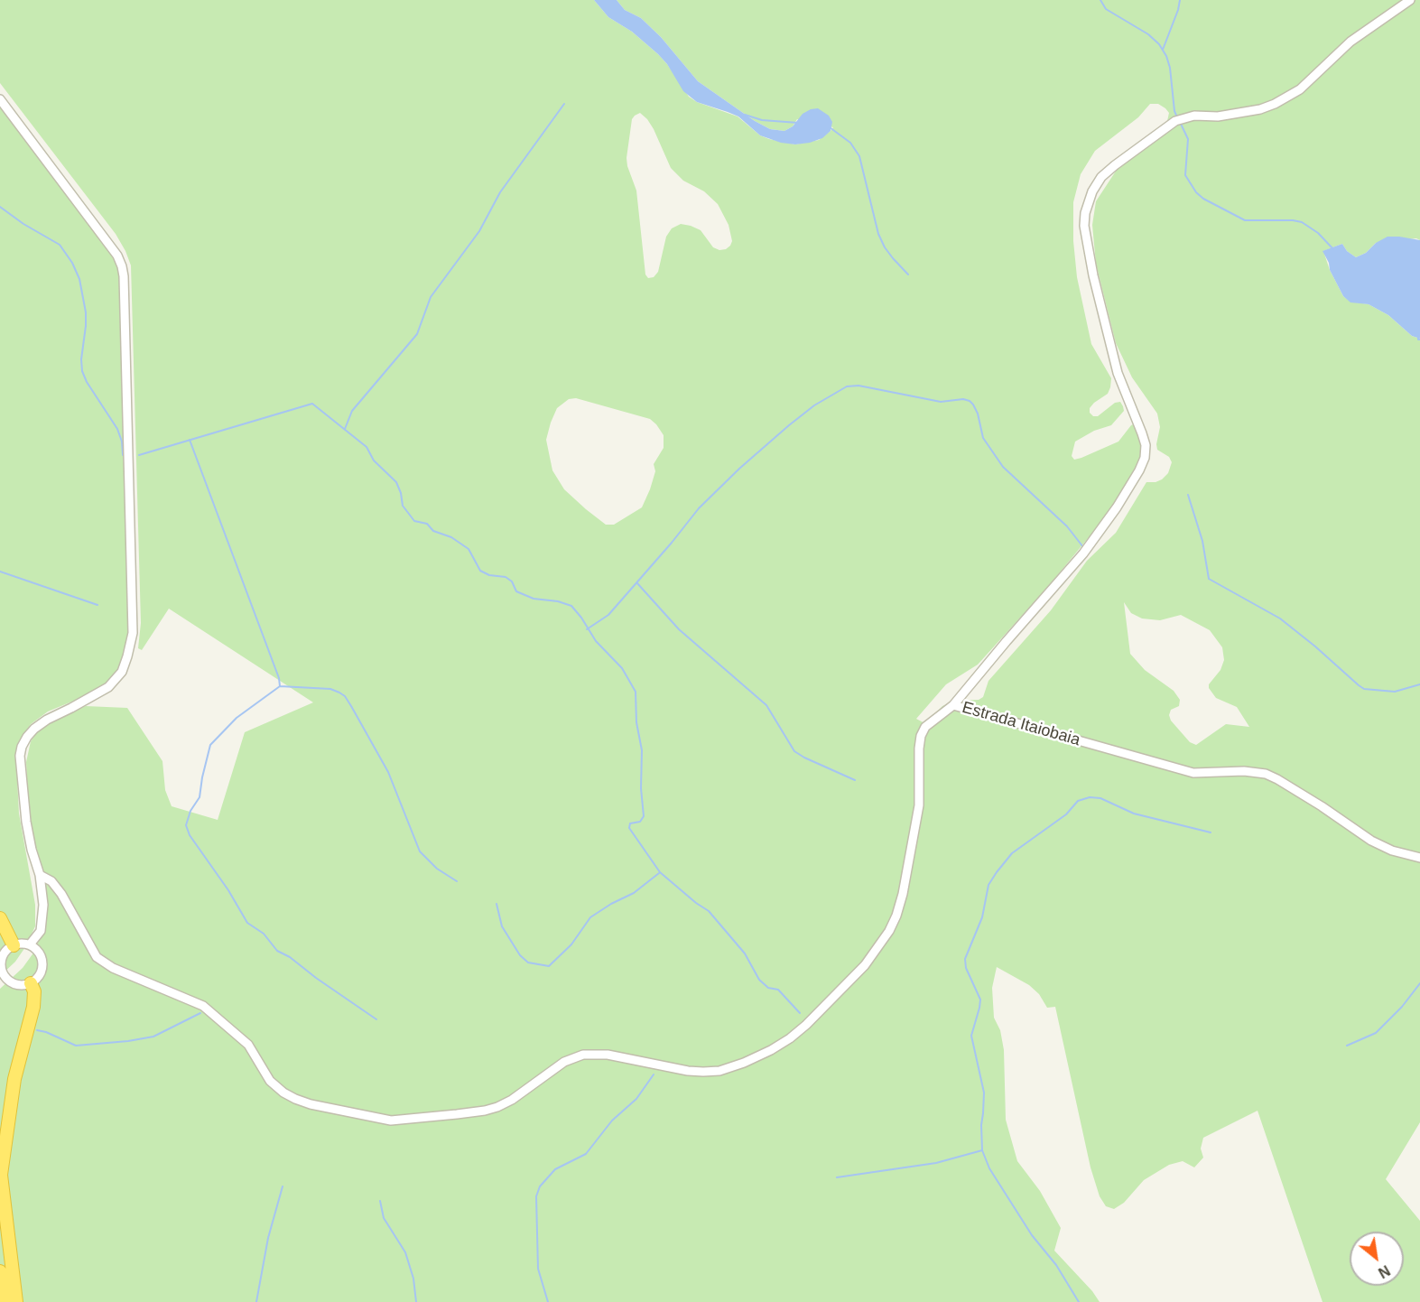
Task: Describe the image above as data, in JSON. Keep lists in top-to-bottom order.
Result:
{
  "streets": {
    "street": ["Estrada Itaiobaia"]
  },
  "north": "bottom right"
}
